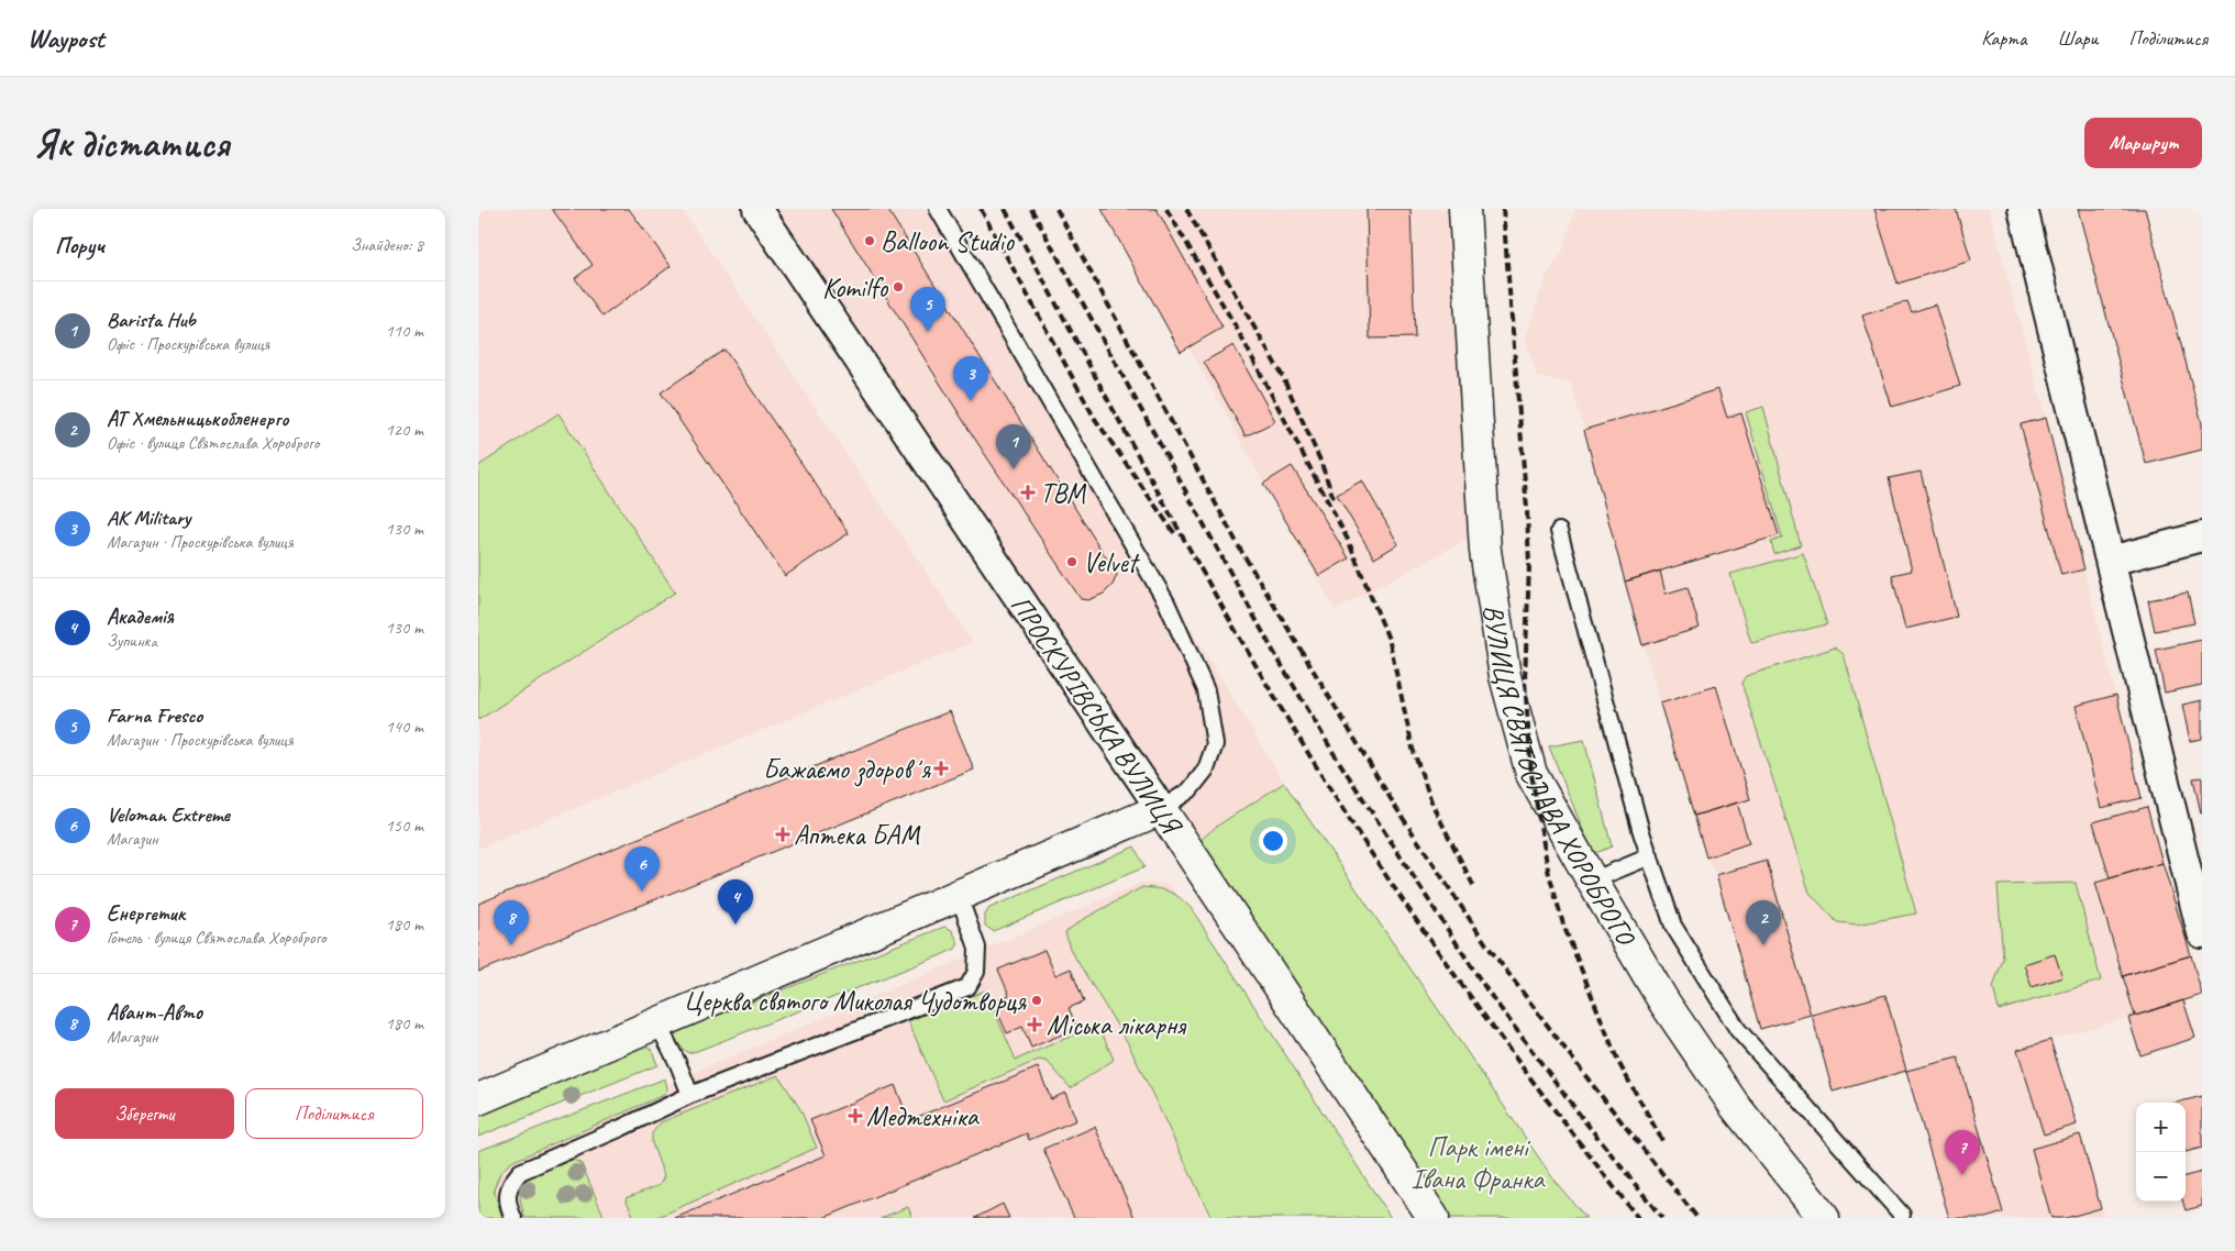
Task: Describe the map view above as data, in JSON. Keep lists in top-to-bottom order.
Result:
{
  "streets": {
    "main road": ["ПРОСКУРІВСЬКА ВУЛИЦЯ", "ВУЛИЦЯ СВЯТОСЛАВА ХОРОБРОГО"]
  },
  "parks": ["Парк імені Івана Франка"],
  "places": {
    "other": [
      "Balloon Studio",
      "Komilfo",
      "Velvet",
      "Церква святого Миколая Чудотворця"
    ],
    "health": [
      "ТВМ",
      "Бажаємо здоровʼя",
      "Аптека БАМ",
      "Міська лікарня",
      "Медтехніка"
    ]
  },
  "page": {
    "header": "Waypost",
    "nav": ["Карта", "Шари", "Поділитися"],
    "buttons": [
      "Маршрут",
      ["Зберегти", "Поділитися"]
    ],
    "title": "Як дістатися",
    "heading": ["Поруч", "Знайдено: 8"],
    "list": [
      {
        "mark": "1",
        "name": "Barista Hub",
        "note": "Офіс · Проскурівська вулиця",
        "value": "110 m"
      },
      {
        "mark": "2",
        "name": "АТ Хмельницькобленерго",
        "note": "Офіс · вулиця Святослава Хороброго",
        "value": "120 m"
      },
      {
        "mark": "3",
        "name": "AK Military",
        "note": "Магазин · Проскурівська вулиця",
        "value": "130 m"
      },
      {
        "mark": "4",
        "name": "Академія",
        "note": "Зупинка",
        "value": "130 m"
      },
      {
        "mark": "5",
        "name": "Farna Fresco",
        "note": "Магазин · Проскурівська вулиця",
        "value": "140 m"
      },
      {
        "mark": "6",
        "name": "Veloman Extreme",
        "note": "Магазин",
        "value": "150 m"
      },
      {
        "mark": "7",
        "name": "Енергетик",
        "note": "Готель · вулиця Святослава Хороброго",
        "value": "180 m"
      },
      {
        "mark": "8",
        "name": "Авант-Авто",
        "note": "Магазин",
        "value": "180 m"
      }
    ],
    "pins": [
      "5",
      "3",
      "1",
      "6",
      "4",
      "2",
      "8",
      "7"
    ],
    "map_buttons": ["+", "−"]
  }
}
